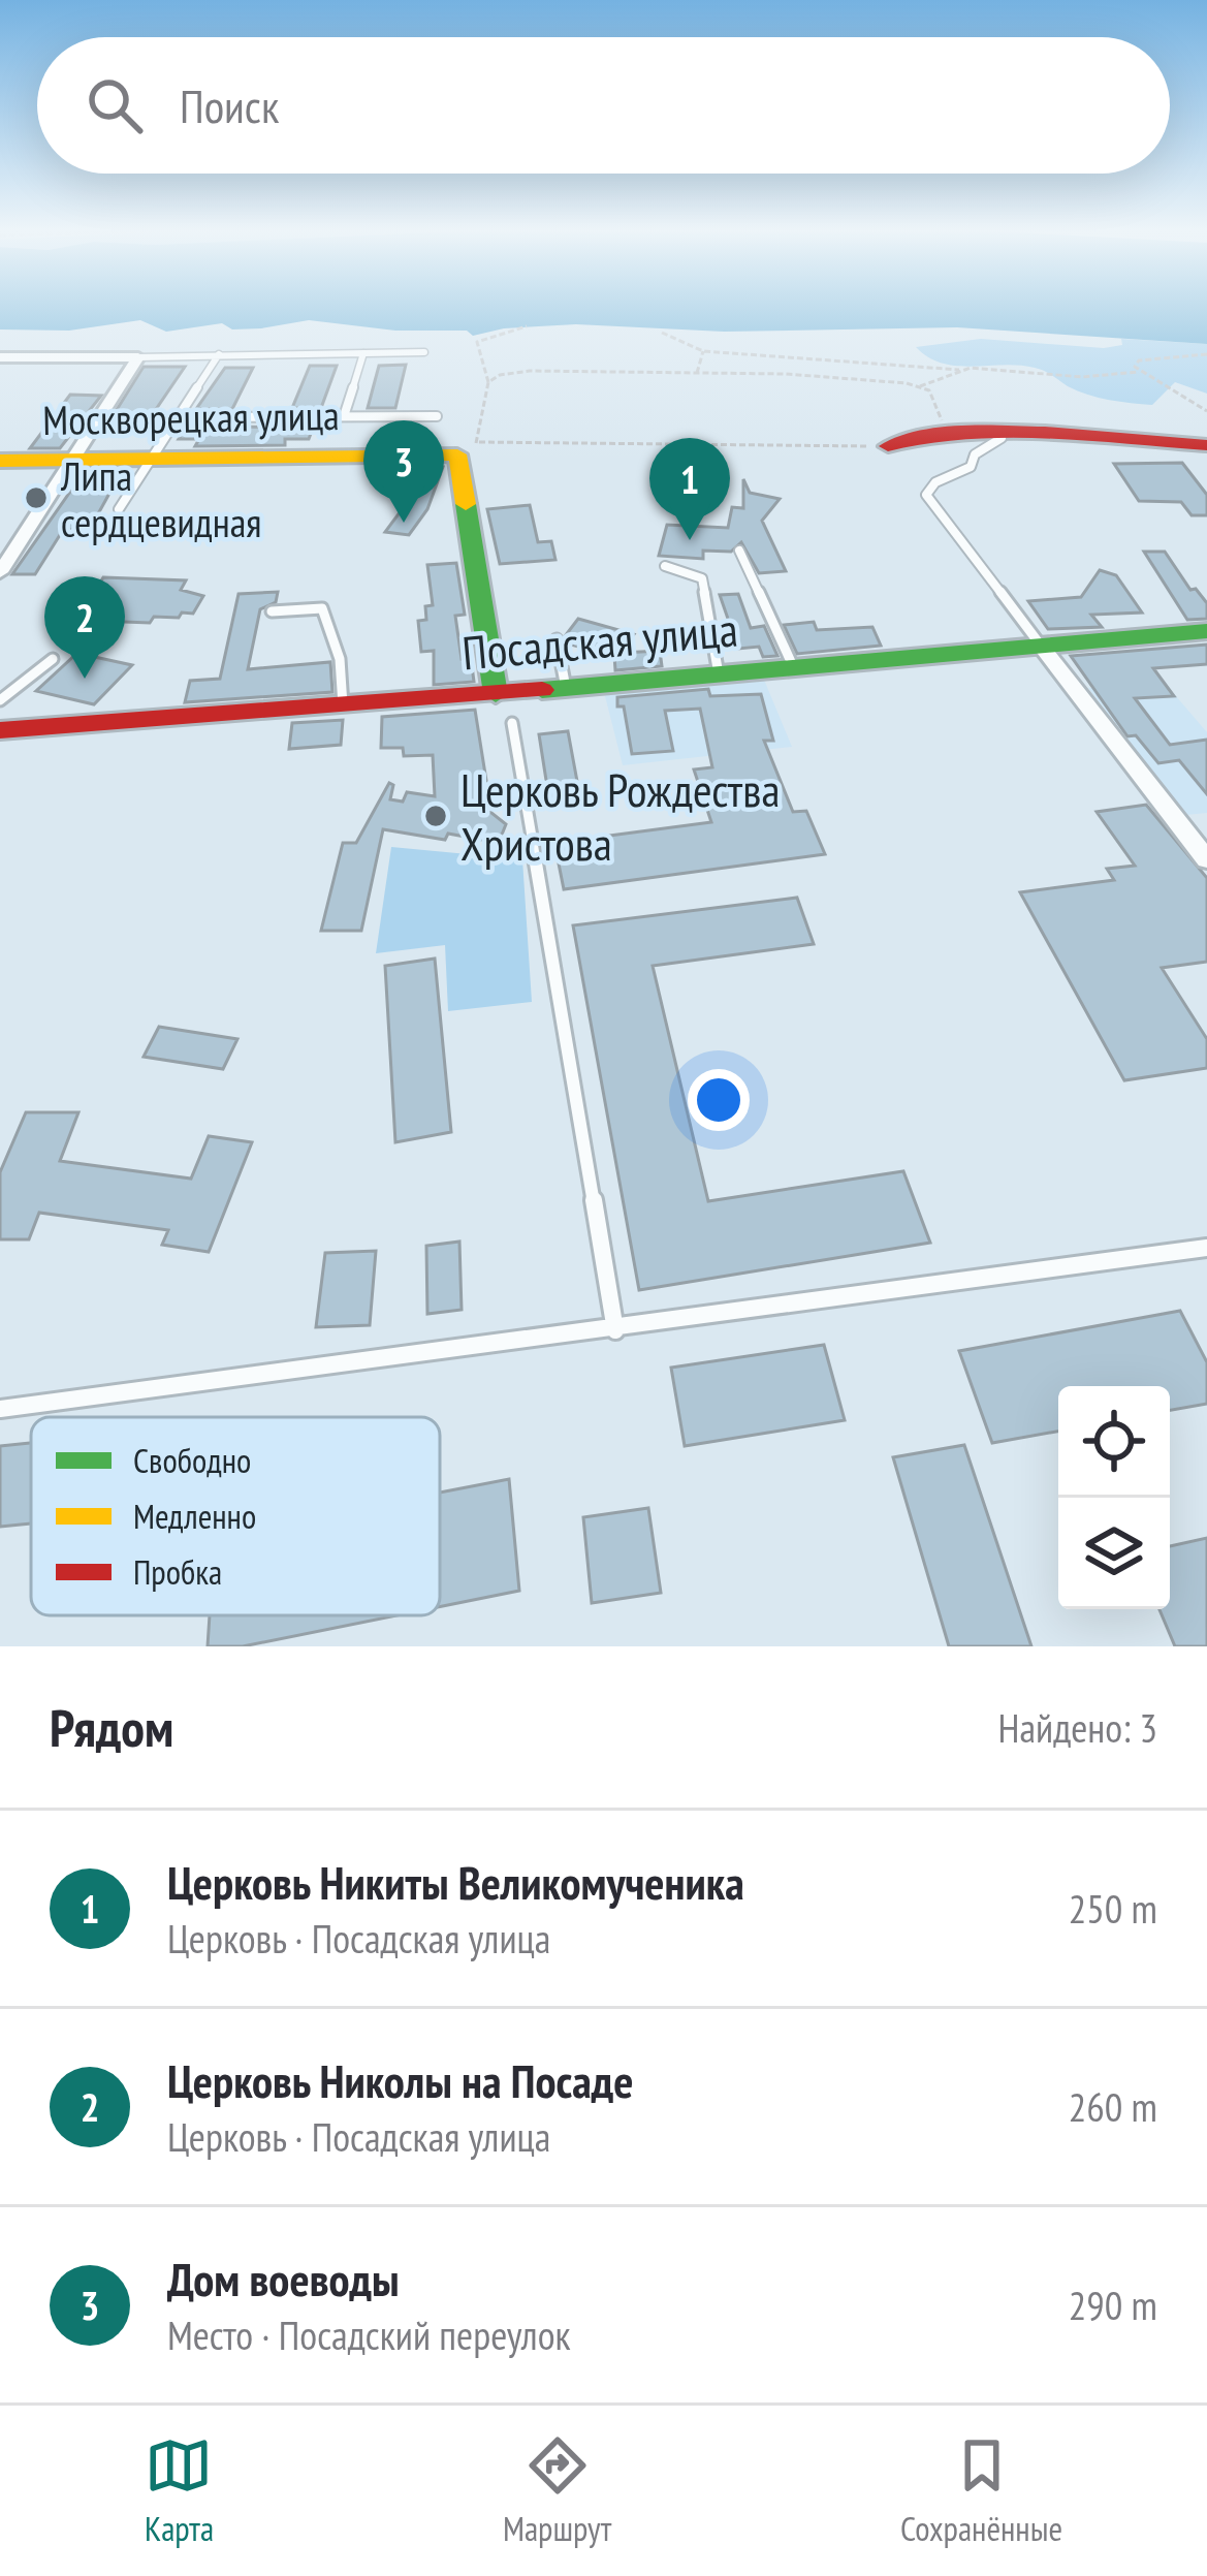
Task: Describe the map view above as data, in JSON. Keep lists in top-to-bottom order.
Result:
{
  "streets": {
    "street": ["Москворецкая улица", "Посадская улица"]
  },
  "crossings": [
    ["Москворецкая улица", "Посадская улица"]
  ],
  "places": ["Липа сердцевидная", "Церковь Рождества Христова"],
  "legend": ["Свободно", "Медленно", "Пробка"],
  "page": {
    "search": "Поиск",
    "pins": ["3", "1", "2"],
    "heading": ["Рядом", "Найдено: 3"],
    "list": [
      {
        "mark": "1",
        "name": "Церковь Никиты Великомученика",
        "note": "Церковь · Посадская улица",
        "value": "250 m"
      },
      {
        "mark": "2",
        "name": "Церковь Николы на Посаде",
        "note": "Церковь · Посадская улица",
        "value": "260 m"
      },
      {
        "mark": "3",
        "name": "Дом воеводы",
        "note": "Место · Посадский переулок",
        "value": "290 m"
      }
    ],
    "nav": ["Карта", "Маршрут", "Сохранённые"]
  }
}
